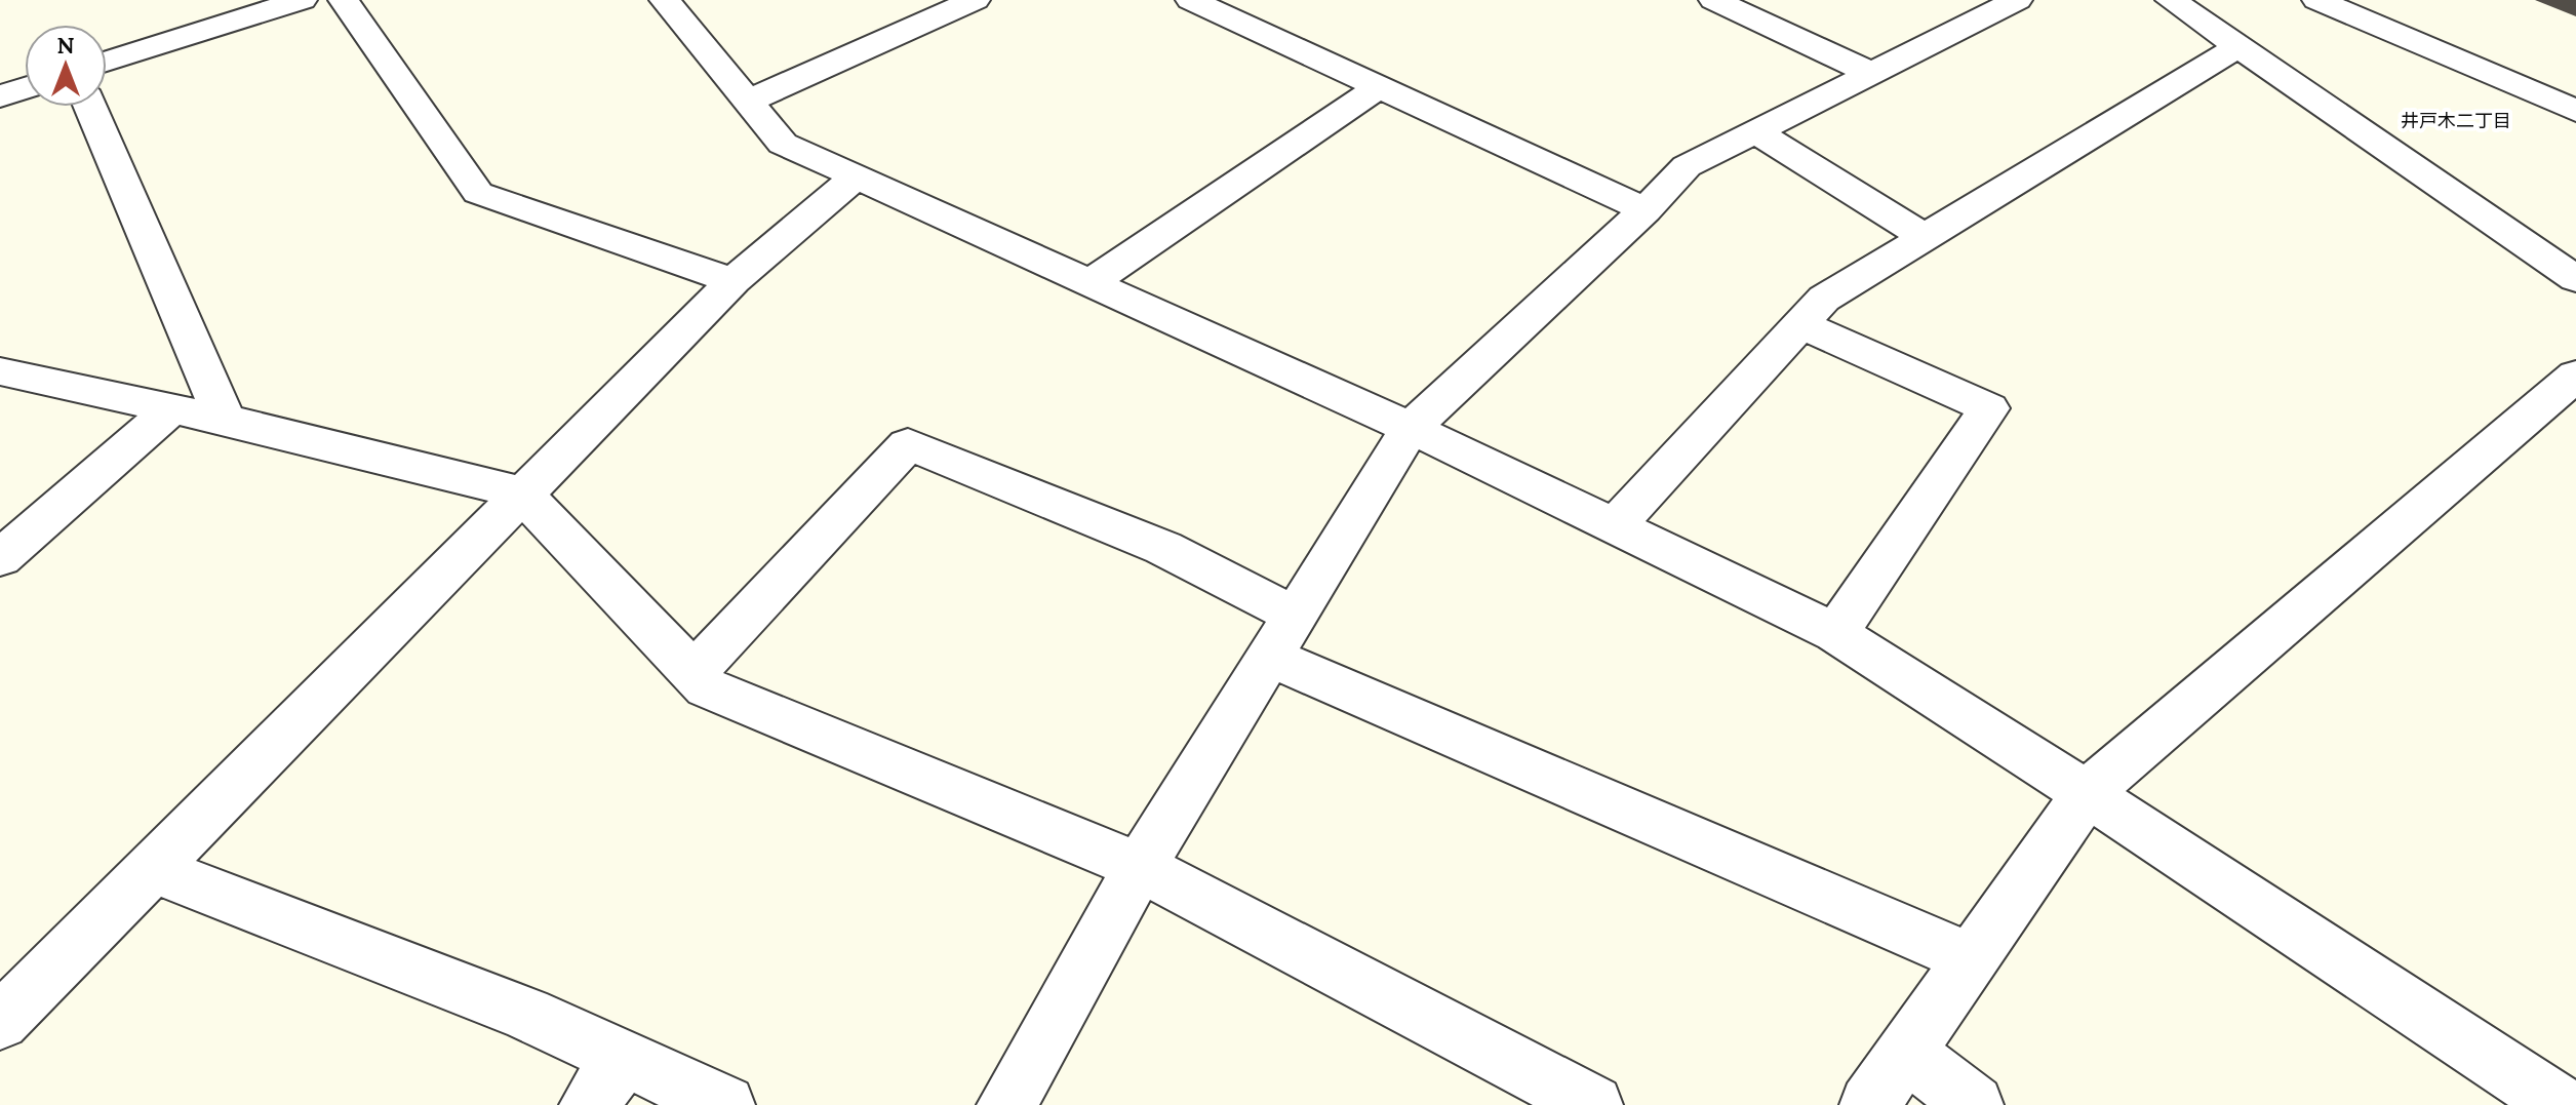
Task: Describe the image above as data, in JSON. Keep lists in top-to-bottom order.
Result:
{
  "districts": ["井戸木二丁目"],
  "north": "top"
}
